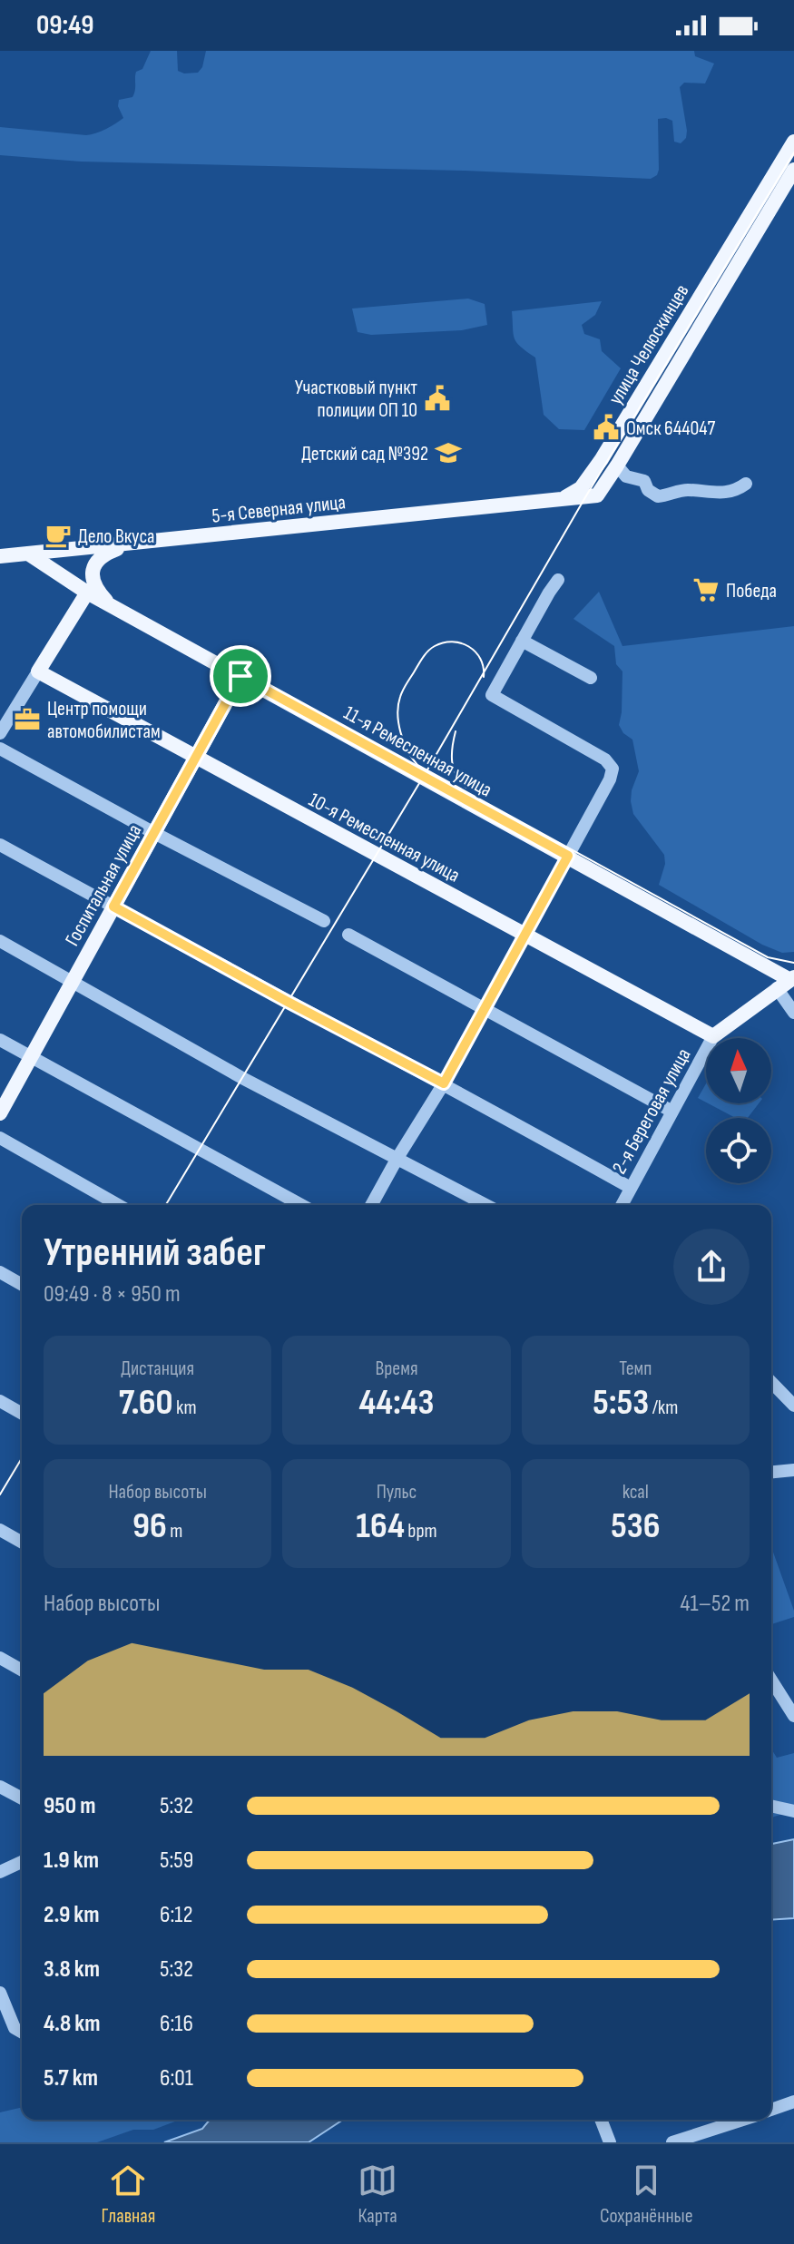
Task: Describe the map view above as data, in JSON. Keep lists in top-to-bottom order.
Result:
{
  "streets": {
    "main road": [
      "улица Челюскинцев",
      "5-я Северная улица",
      "11-я Ремесленная улица",
      "10-я Ремесленная улица",
      "Госпитальная улица",
      "2-я Береговая улица"
    ]
  },
  "crossings": [
    ["улица Челюскинцев", "5-я Северная улица"],
    ["5-я Северная улица", "11-я Ремесленная улица"],
    ["11-я Ремесленная улица", "Госпитальная улица"],
    ["11-я Ремесленная улица", "2-я Береговая улица"],
    ["10-я Ремесленная улица", "Госпитальная улица"],
    ["10-я Ремесленная улица", "2-я Береговая улица"]
  ],
  "places": {
    "public building": ["Участковый пункт полиции ОП 10", "Омск 644047"],
    "school or university": ["Детский сад №392"],
    "cafe": ["Дело Вкуса"],
    "supermarket": ["Победа"],
    "office": ["Центр помощи автомобилистам"]
  },
  "north": "top",
  "page": {
    "status": "09:49",
    "heading": ["Утренний забег", "09:49 · 8 × 950 m"],
    "stats": [
      ["Дистанция", "7.60 km"],
      ["Время", "44:43"],
      ["Темп", "5:53 /km"],
      ["Набор высоты", "96 m"],
      ["Пульс", "164 bpm"],
      ["kcal", "536"]
    ],
    "chart": ["Набор высоты", "41–52 m"],
    "list": [
      {
        "name": "950 m",
        "note": "5:32"
      },
      {
        "name": "1.9 km",
        "note": "5:59"
      },
      {
        "name": "2.9 km",
        "note": "6:12"
      },
      {
        "name": "3.8 km",
        "note": "5:32"
      },
      {
        "name": "4.8 km",
        "note": "6:16"
      },
      {
        "name": "5.7 km",
        "note": "6:01"
      }
    ],
    "tabs": ["Главная", "Карта", "Сохранённые"]
  }
}
